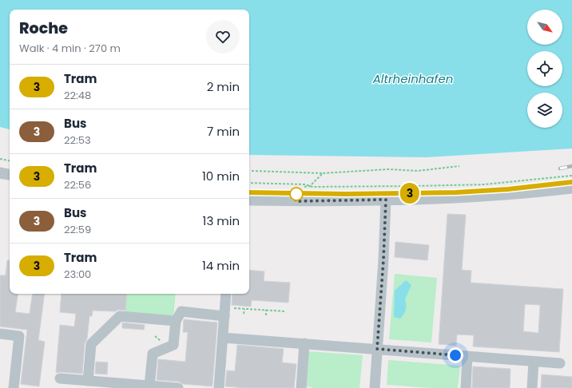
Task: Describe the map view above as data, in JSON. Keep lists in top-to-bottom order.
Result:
{
  "water": ["Altrheinhafen"],
  "lines": ["tram line 3"],
  "north": "bottom right",
  "page": {
    "on_map": "3",
    "heading": ["Roche", "Walk · 4 min · 270 m"],
    "list": [
      {
        "mark": "3",
        "name": "Tram",
        "note": "22:48",
        "value": "2 min"
      },
      {
        "mark": "3",
        "name": "Bus",
        "note": "22:53",
        "value": "7 min"
      },
      {
        "mark": "3",
        "name": "Tram",
        "note": "22:56",
        "value": "10 min"
      },
      {
        "mark": "3",
        "name": "Bus",
        "note": "22:59",
        "value": "13 min"
      },
      {
        "mark": "3",
        "name": "Tram",
        "note": "23:00",
        "value": "14 min"
      }
    ]
  }
}
